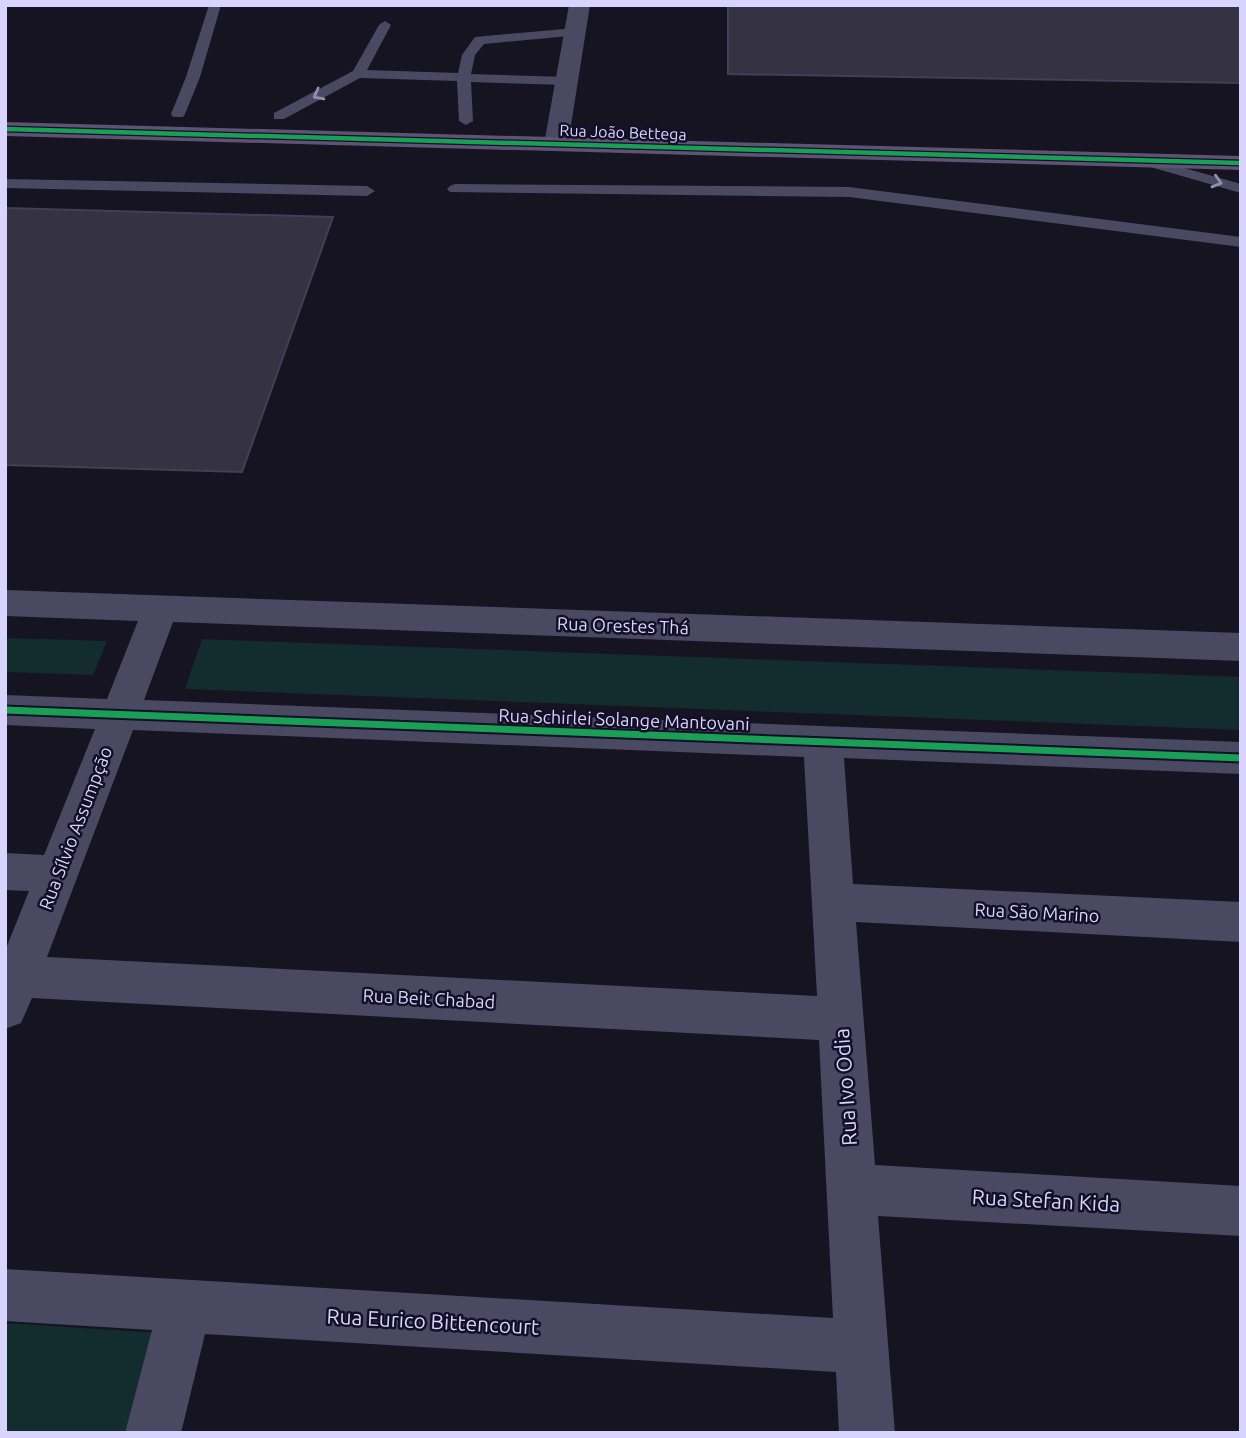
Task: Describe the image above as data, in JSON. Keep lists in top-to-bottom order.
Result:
{
  "streets": {
    "main road": ["Rua João Bettega"],
    "street": [
      "Rua Orestes Thá",
      "Rua Schirlei Solange Mantovani",
      "Rua Sílvio Assumpção",
      "Rua São Marino",
      "Rua Beit Chabad",
      "Rua Ivo Odia",
      "Rua Stefan Kida",
      "Rua Eurico Bittencourt"
    ]
  },
  "crossings": [
    ["Rua Orestes Thá", "Rua Sílvio Assumpção"],
    ["Rua Schirlei Solange Mantovani", "Rua Sílvio Assumpção"],
    ["Rua Schirlei Solange Mantovani", "Rua Ivo Odia"],
    ["Rua Sílvio Assumpção", "Rua Beit Chabad"],
    ["Rua São Marino", "Rua Ivo Odia"],
    ["Rua Beit Chabad", "Rua Ivo Odia"],
    ["Rua Ivo Odia", "Rua Stefan Kida"],
    ["Rua Ivo Odia", "Rua Eurico Bittencourt"]
  ]
}
